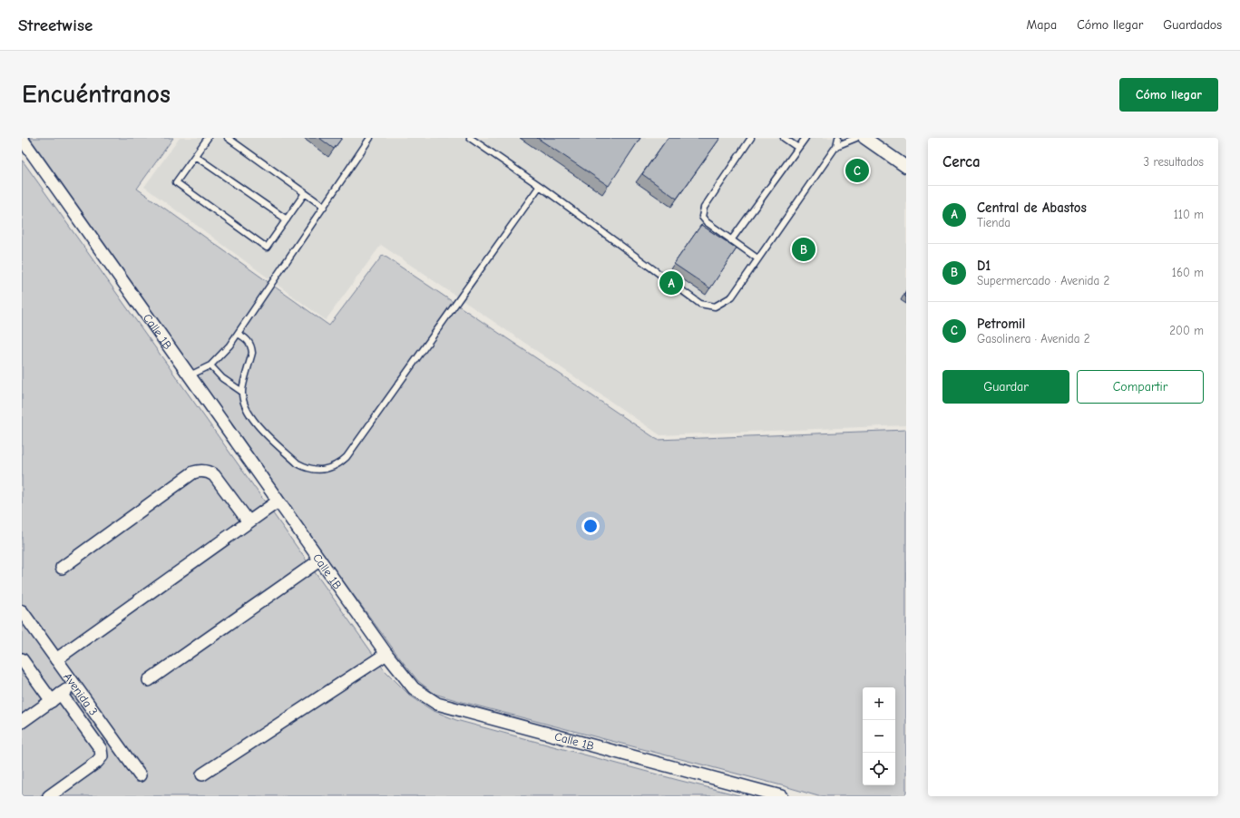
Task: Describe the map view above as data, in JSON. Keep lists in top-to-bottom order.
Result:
{
  "streets": {
    "street": ["Calle 1B", "Avenida 3"]
  },
  "page": {
    "header": "Streetwise",
    "nav": ["Mapa", "Cómo llegar", "Guardados"],
    "buttons": [
      "Cómo llegar",
      ["Guardar", "Compartir"]
    ],
    "title": "Encuéntranos",
    "heading": ["Cerca", "3 resultados"],
    "pins": ["C", "B", "A"],
    "list": [
      {
        "mark": "A",
        "name": "Central de Abastos",
        "note": "Tienda",
        "value": "110 m"
      },
      {
        "mark": "B",
        "name": "D1",
        "note": "Supermercado · Avenida 2",
        "value": "160 m"
      },
      {
        "mark": "C",
        "name": "Petromil",
        "note": "Gasolinera · Avenida 2",
        "value": "200 m"
      }
    ],
    "map_buttons": ["+", "−"]
  }
}
